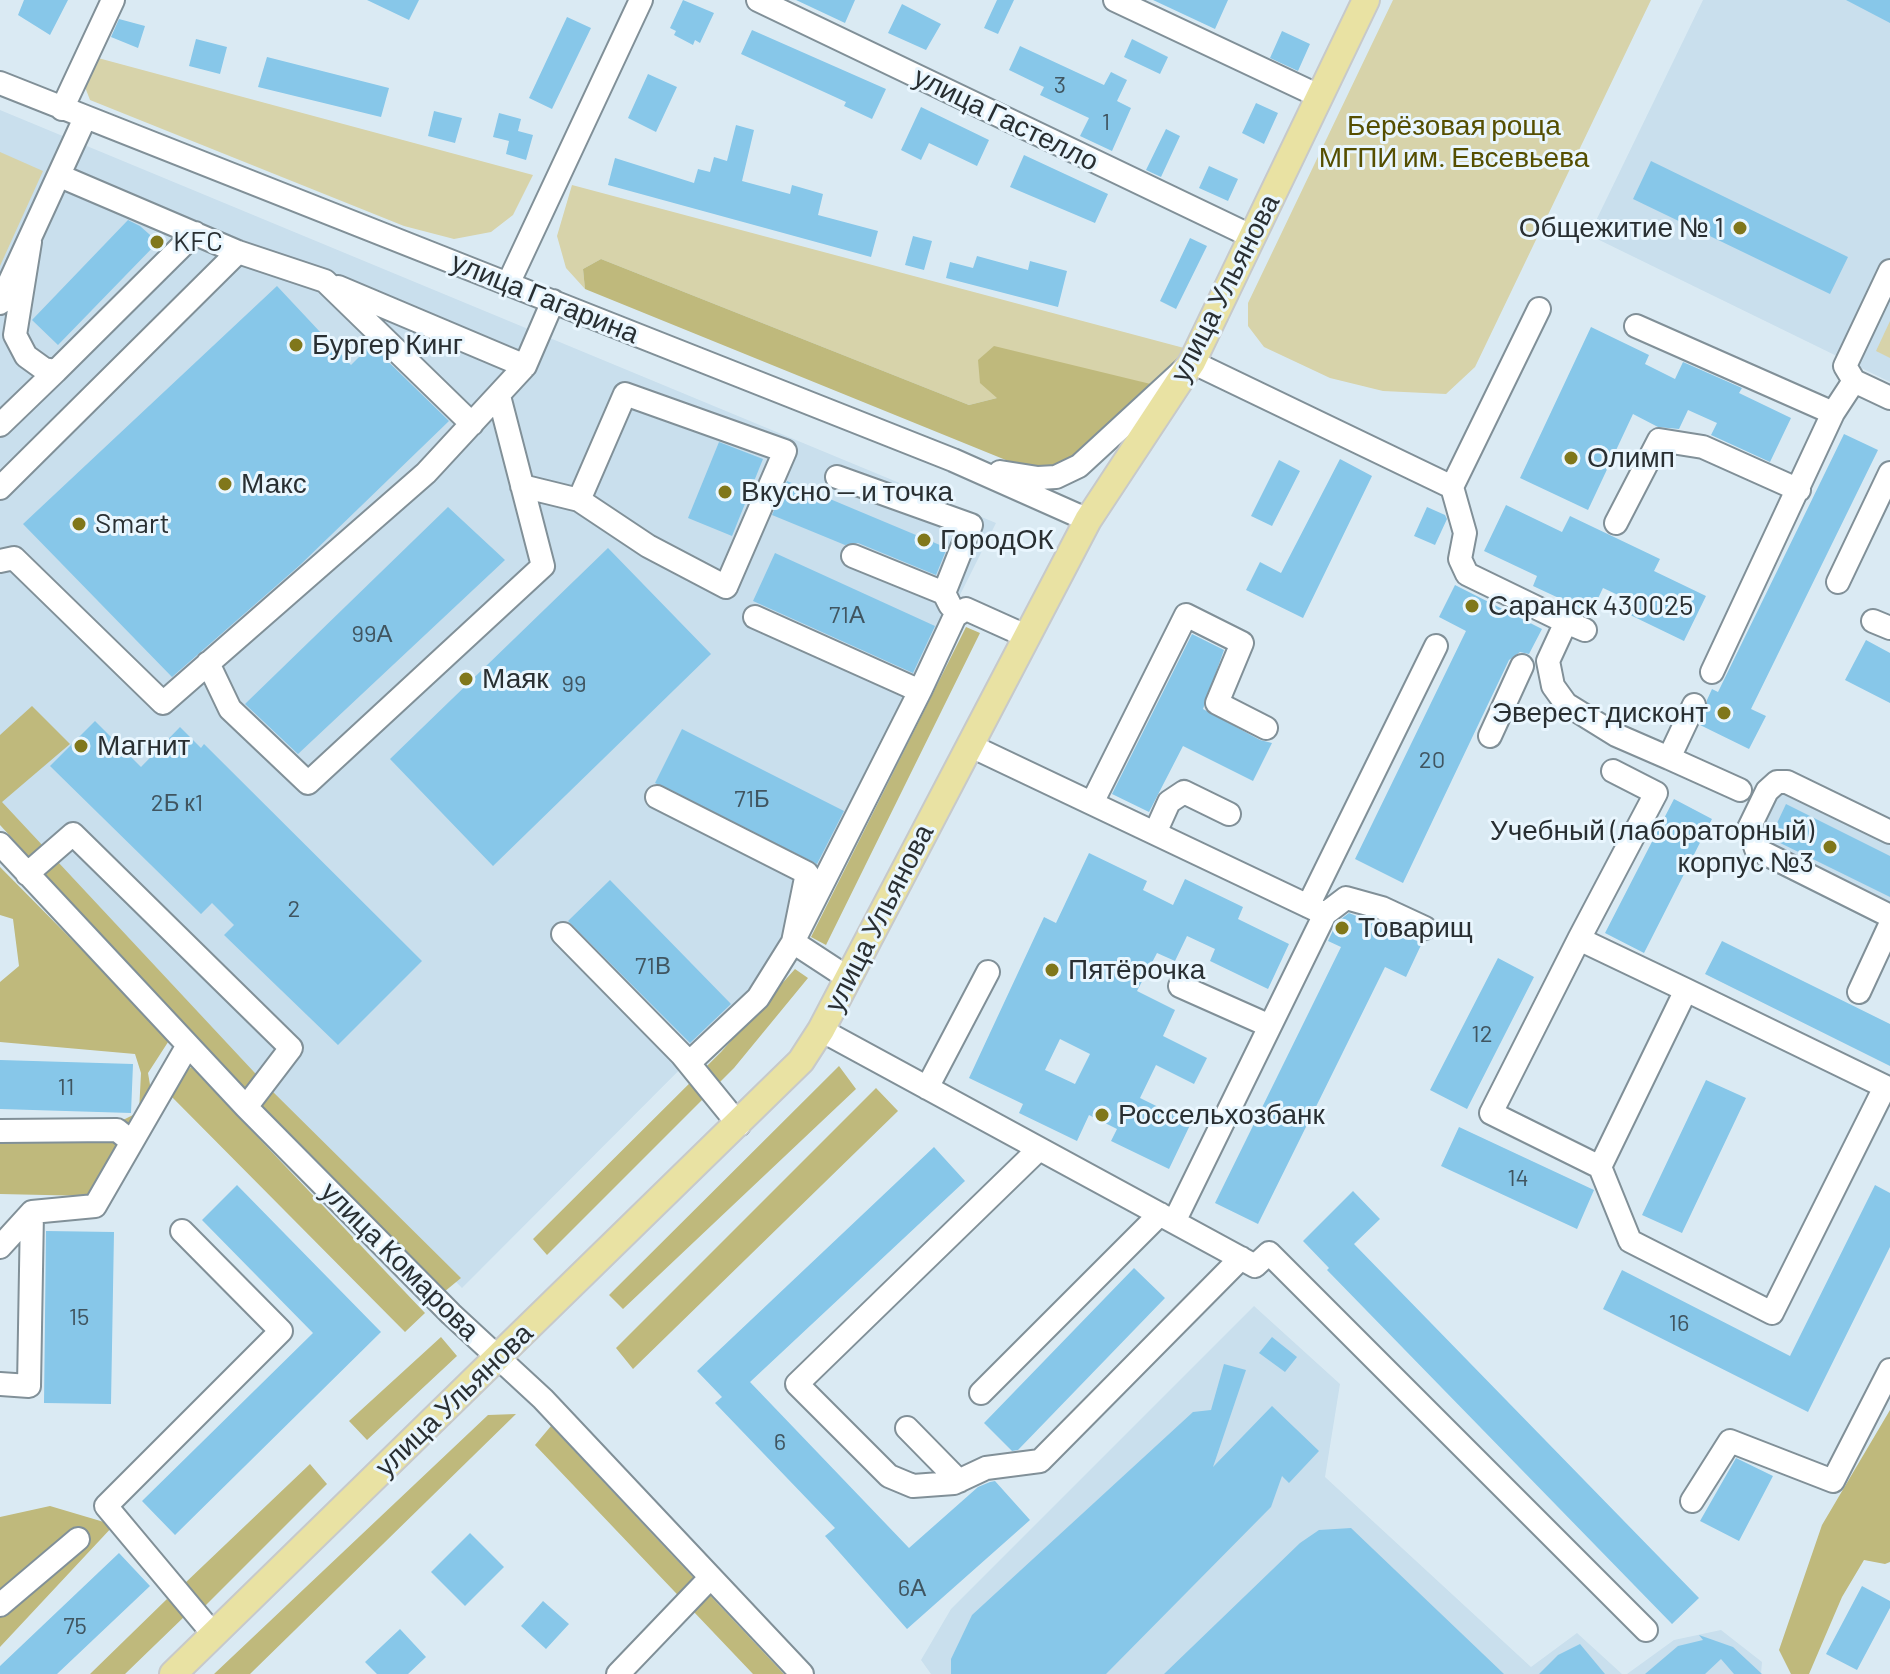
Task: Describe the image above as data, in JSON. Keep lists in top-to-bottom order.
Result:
{
  "streets": {
    "main road": ["улица Ульянова"],
    "street": ["улица Гастелло", "улица Гагарина", "улица Комарова"]
  },
  "crossings": [
    ["улица Гастелло", "улица Ульянова"],
    ["улица Ульянова", "улица Гагарина"],
    ["улица Ульянова", "улица Комарова"]
  ],
  "parks": ["Берёзовая роща МГПИ им. Евсевьева"],
  "places": [
    "Общежитие № 1",
    "KFC",
    "Бургер Кинг",
    "Олимп",
    "Макс",
    "Вкусно — и точка",
    "Smart",
    "ГородОК",
    "Саранск 430025",
    "Маяк",
    "Эверест дисконт",
    "Магнит",
    "Учебный (лабораторный) корпус №3",
    "Товарищ",
    "Пятёрочка",
    "Россельхозбанк"
  ],
  "house_numbers": [
    "3",
    "1",
    "71А",
    "99А",
    "99",
    "20",
    "71Б",
    "2Б к1",
    "2",
    "71В",
    "12",
    "11",
    "14",
    "15",
    "16",
    "6",
    "6А",
    "75"
  ]
}
